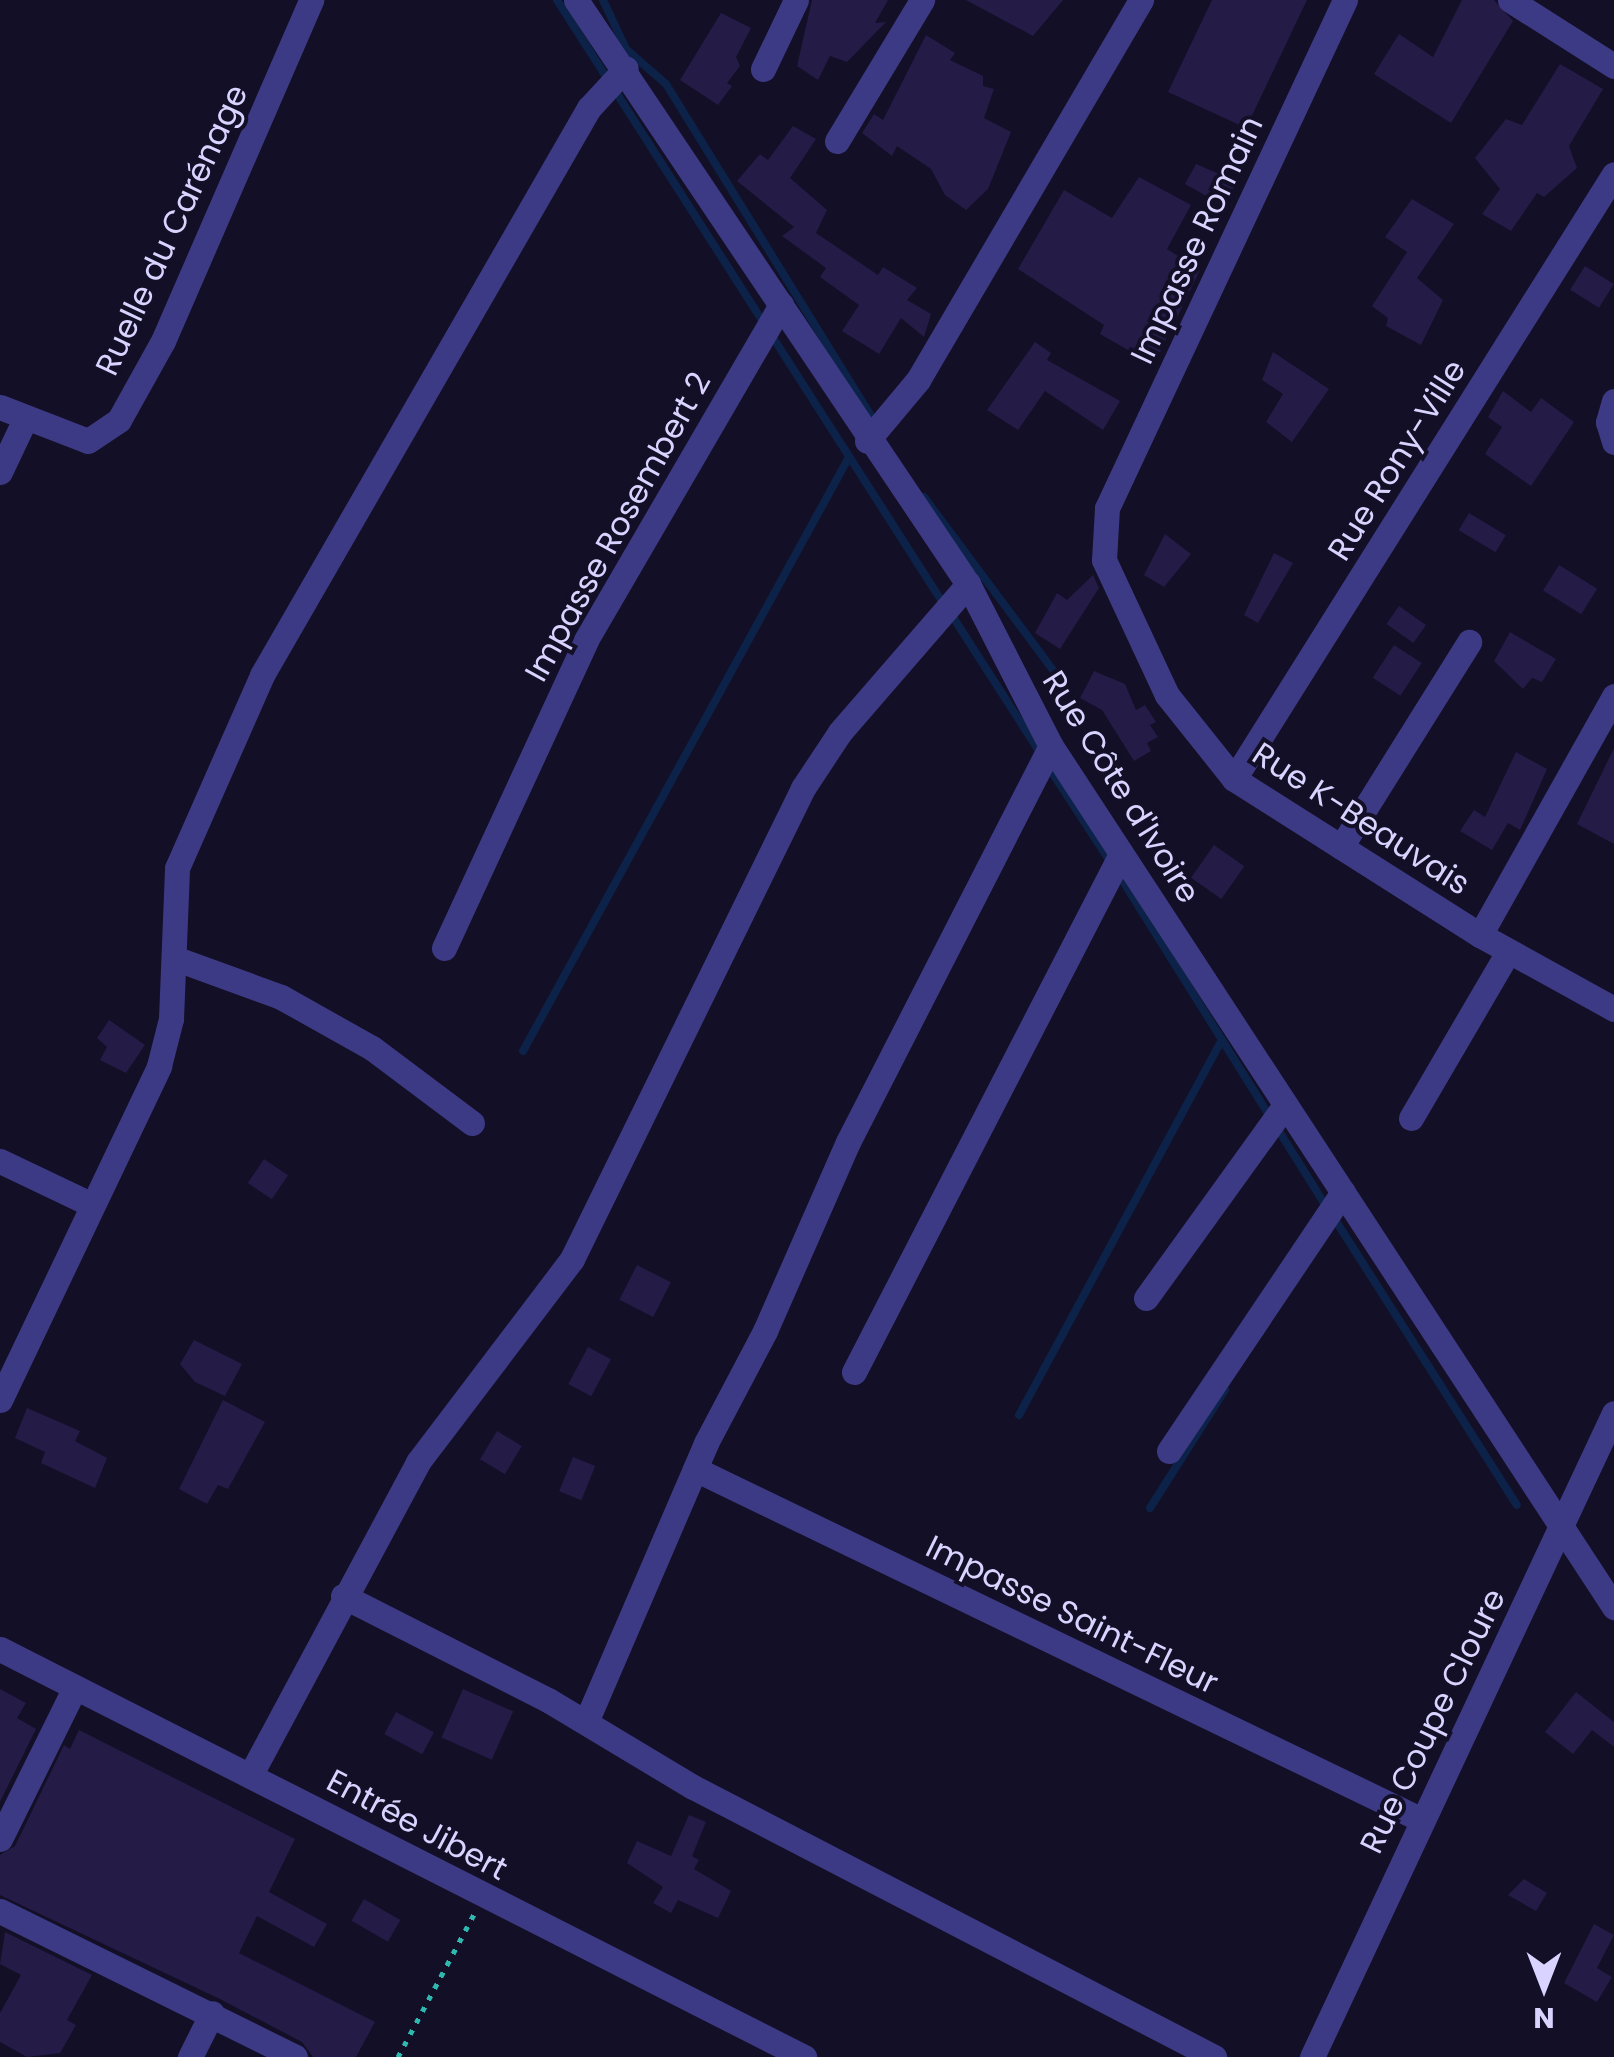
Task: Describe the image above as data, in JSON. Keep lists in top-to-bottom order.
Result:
{
  "streets": {
    "street": [
      "Ruelle du Carénage",
      "Impasse Romain",
      "Rue Rony-Ville",
      "Impasse Rosembert 2",
      "Rue Côte d'Ivoire",
      "Rue K-Beauvais",
      "Impasse Saint-Fleur",
      "Rue Coupe Cloure",
      "Entrée Jibert"
    ]
  },
  "crossings": [
    ["Impasse Romain", "Rue K-Beauvais"],
    ["Rue Rony-Ville", "Rue K-Beauvais"],
    ["Impasse Rosembert 2", "Rue Côte d'Ivoire"],
    ["Rue Côte d'Ivoire", "Rue Coupe Cloure"],
    ["Impasse Saint-Fleur", "Rue Coupe Cloure"]
  ],
  "north": "bottom"
}
